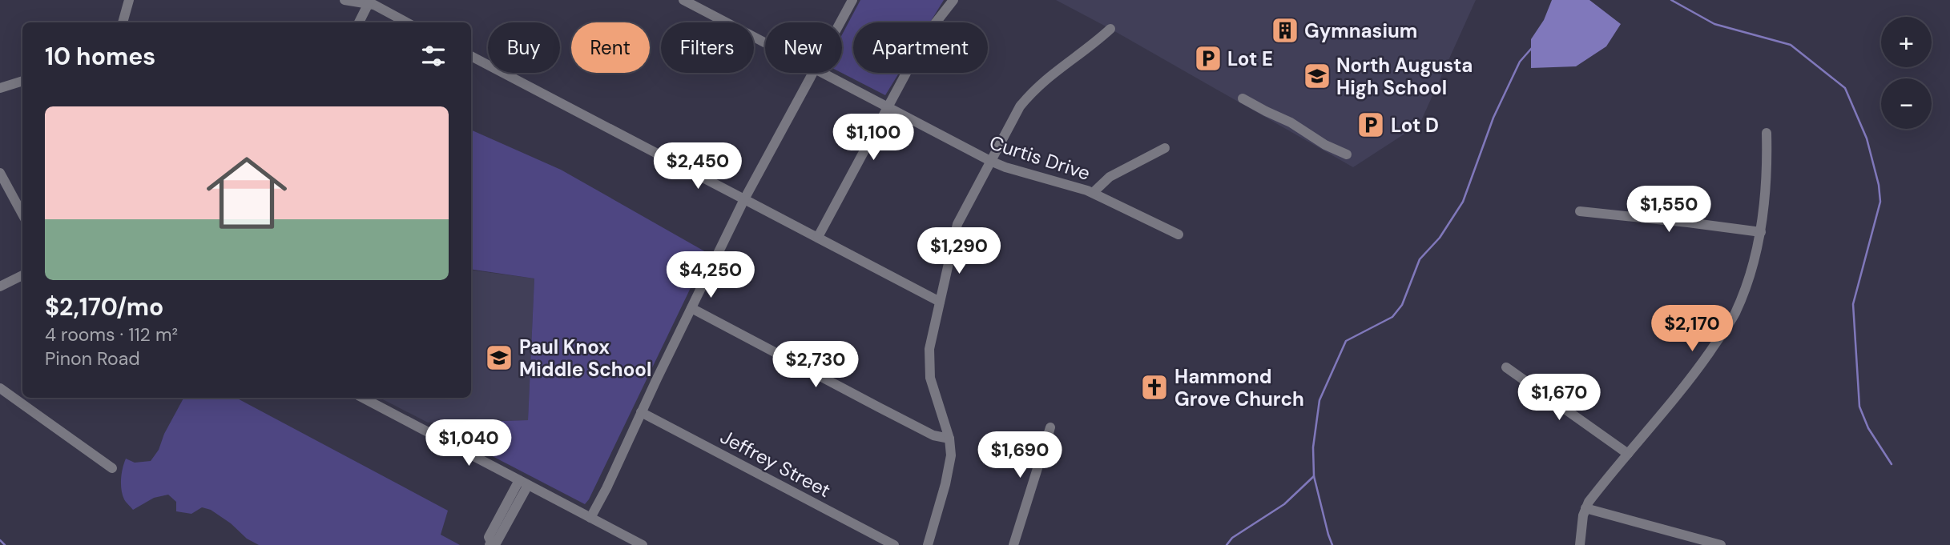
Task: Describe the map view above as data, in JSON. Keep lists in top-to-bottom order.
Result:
{
  "streets": {
    "street": ["Curtis Drive", "Jeffrey Street"]
  },
  "places": {
    "building": ["Gymnasium"],
    "parking": ["Lot E", "Lot D"],
    "school or university": ["North Augusta High School", "Paul Knox Middle School"],
    "church": ["Hammond Grove Church"]
  },
  "page": {
    "map_buttons": ["+", "−"],
    "chip": [
      "Buy",
      "Rent",
      "Filters",
      "New",
      "Apartment"
    ],
    "heading": "10 homes",
    "list": [
      {
        "name": "$2,170/mo",
        "note": "4 rooms · 112 m² · Pinon Road"
      }
    ],
    "price": [
      "$1,100",
      "$2,450",
      "$1,550",
      "$1,290",
      "$4,250",
      "$2,170",
      "$2,730",
      "$1,670",
      "$1,040",
      "$1,690"
    ]
  }
}
